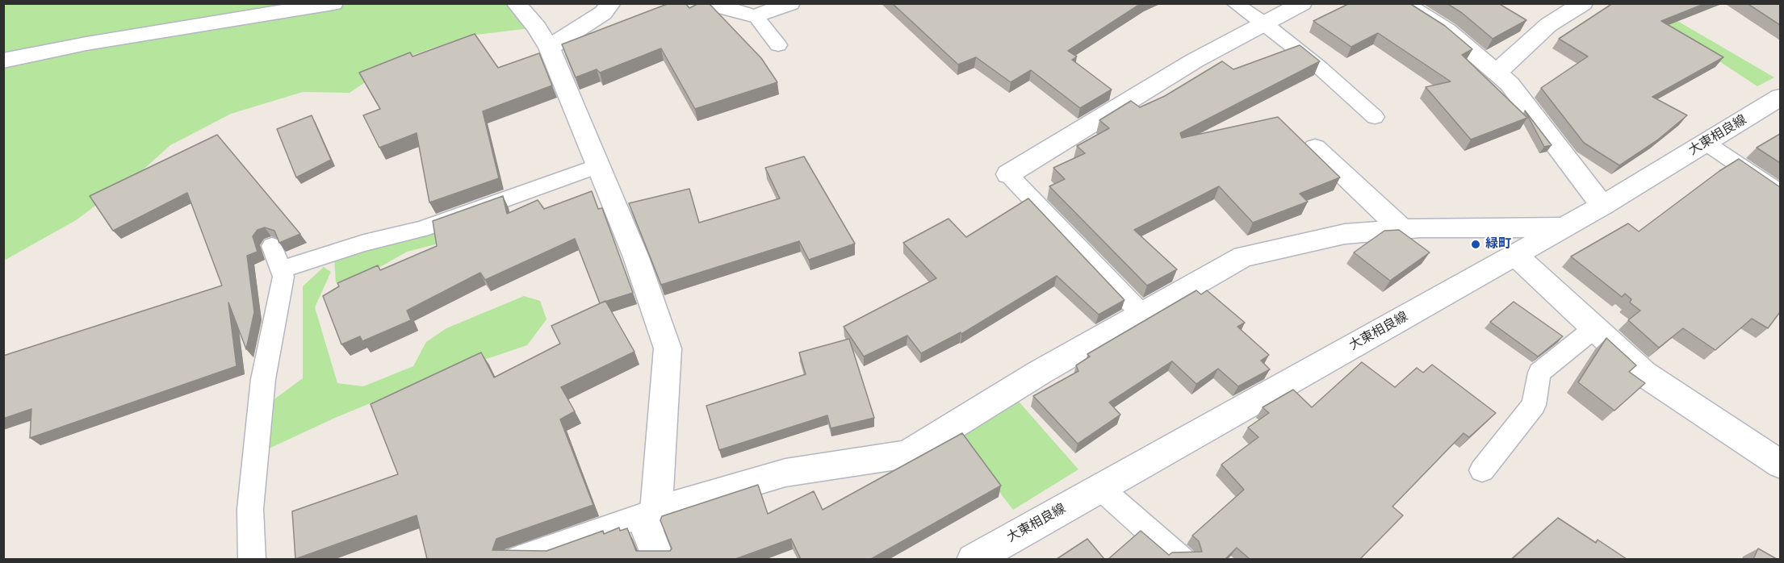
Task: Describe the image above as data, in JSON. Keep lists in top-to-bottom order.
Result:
{
  "streets": {
    "street": ["大東相良線"]
  },
  "places": ["緑町"]
}
